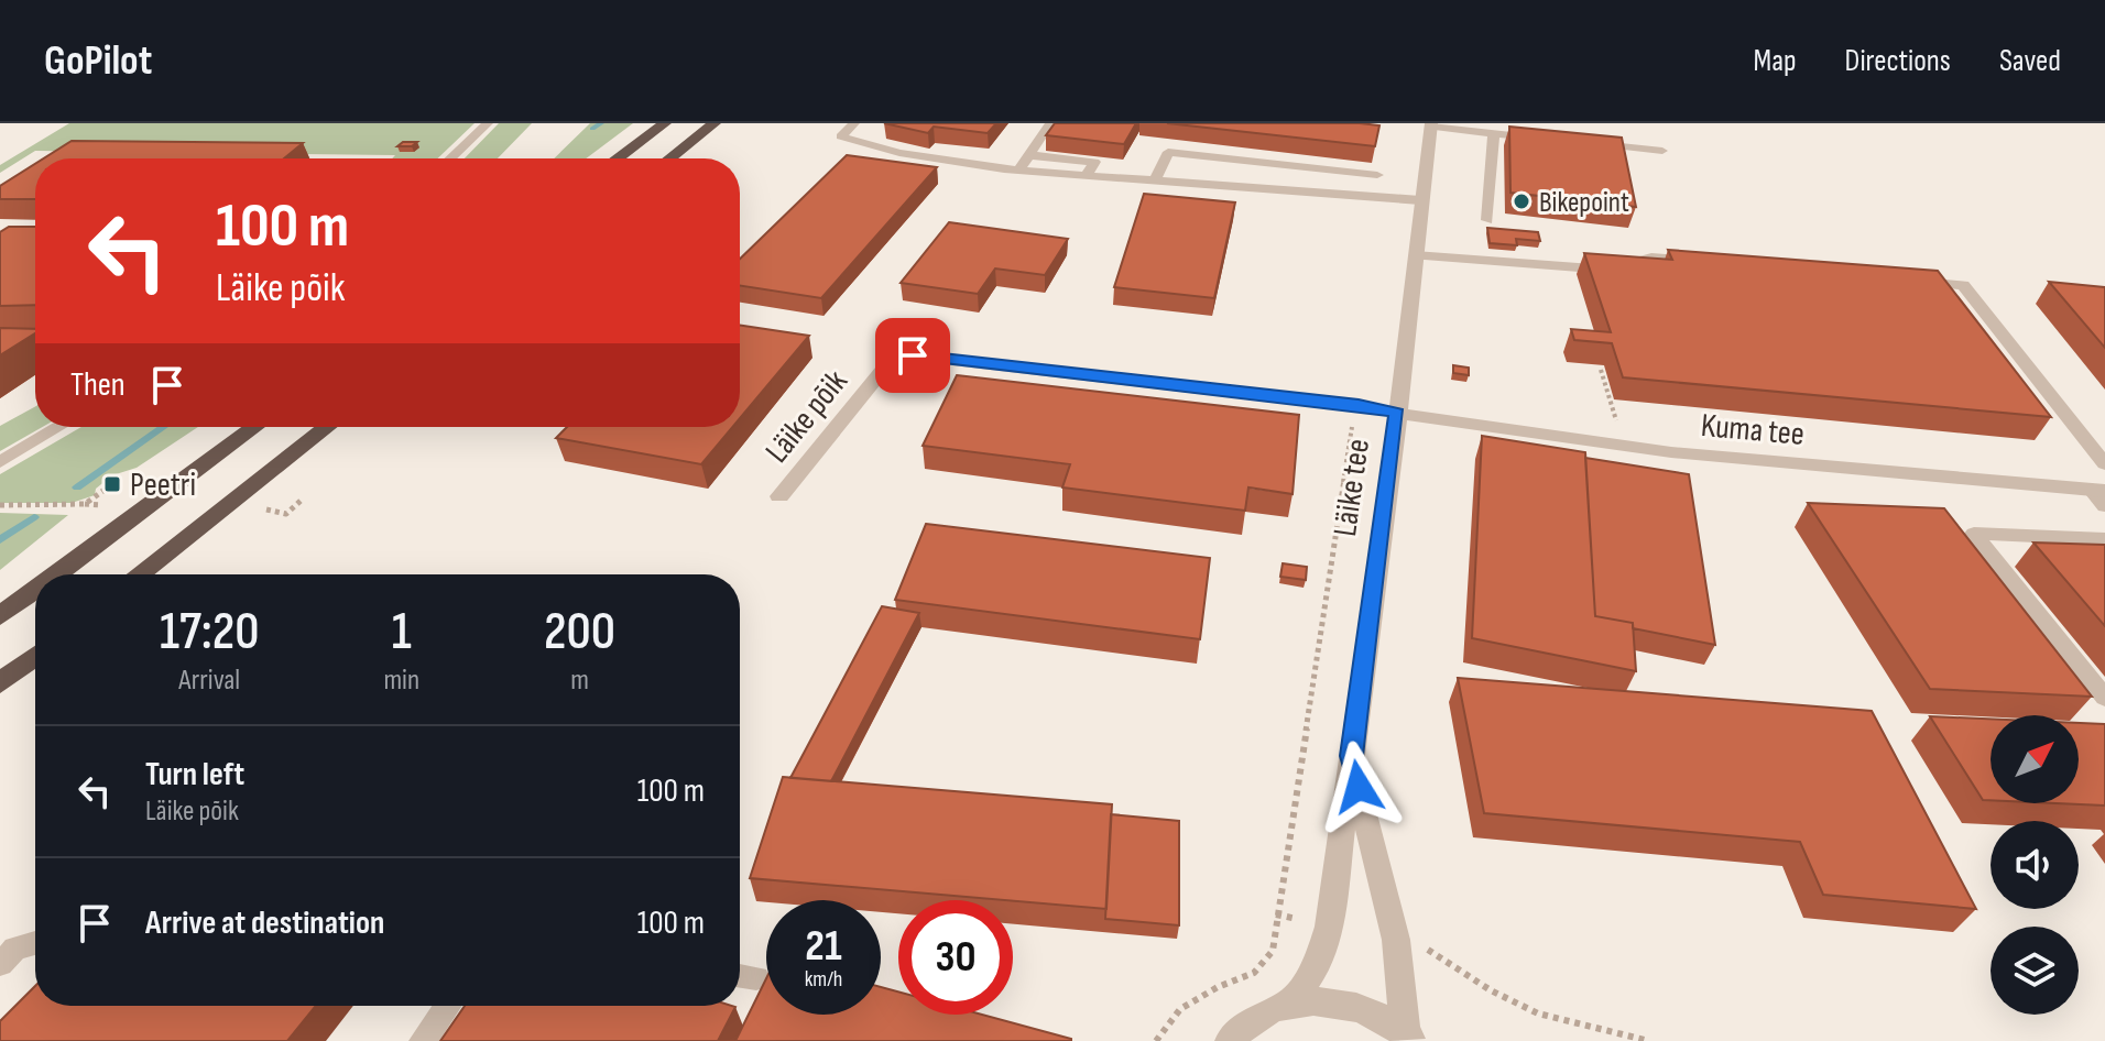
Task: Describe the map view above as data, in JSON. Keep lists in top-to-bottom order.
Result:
{
  "streets": {
    "street": ["Läike põik", "Kuma tee", "Läike tee"]
  },
  "crossings": [
    ["Läike põik", "Kuma tee"],
    ["Läike põik", "Läike tee"],
    ["Kuma tee", "Läike tee"]
  ],
  "places": {
    "other": ["Bikepoint"],
    "transit": ["Peetri"]
  },
  "north": "top right",
  "page": {
    "header": "GoPilot",
    "nav": ["Map", "Directions", "Saved"],
    "turn": ["100 m", "Läike põik"],
    "then": "Then",
    "eta": [
      "17:20",
      "Arrival",
      "1",
      "min",
      "200",
      "m"
    ],
    "list": [
      {
        "name": "Turn left",
        "note": "Läike põik",
        "value": "100 m"
      },
      {
        "name": "Arrive at destination",
        "value": "100 m"
      }
    ],
    "speed": "21 km/h",
    "limit": "30"
  }
}
